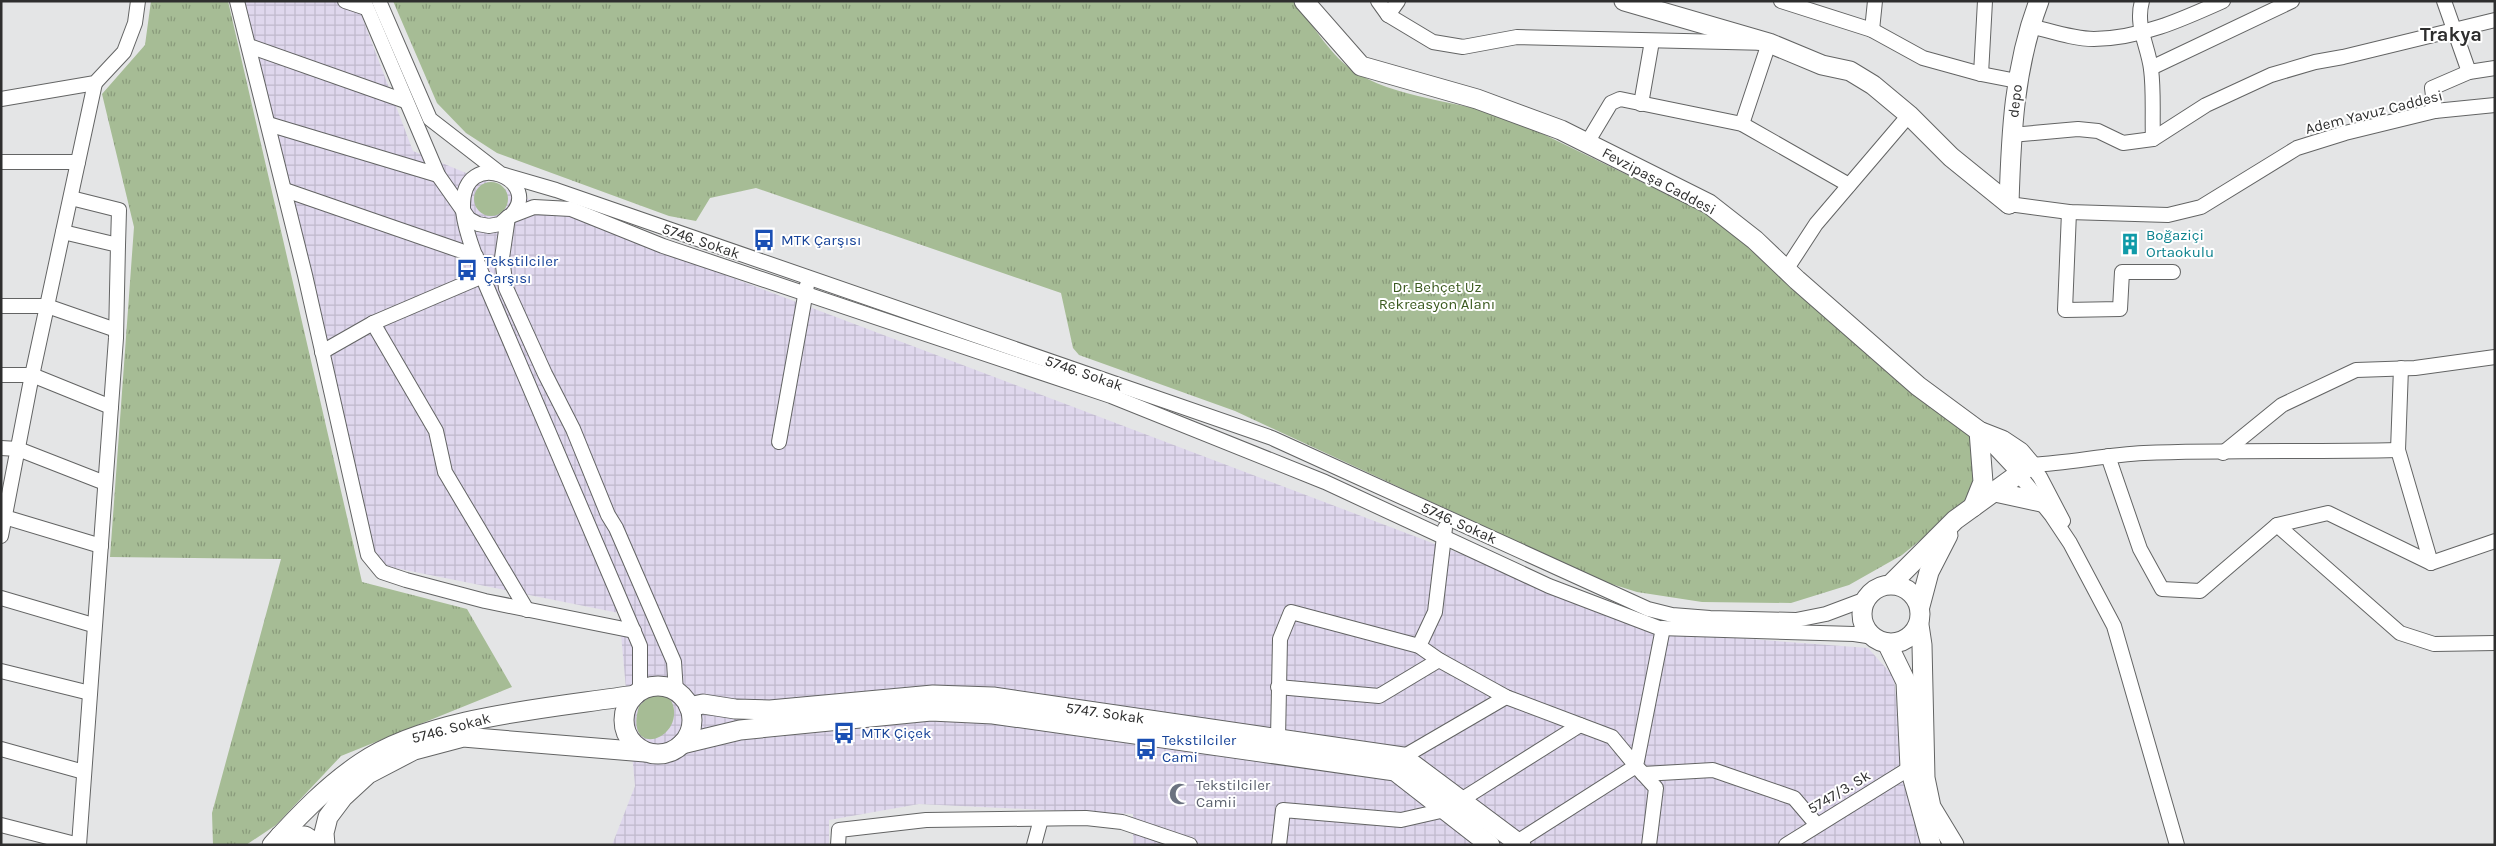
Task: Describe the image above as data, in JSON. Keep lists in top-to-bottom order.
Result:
{
  "streets": {
    "main road": [
      "depo",
      "Fevzipaşa Caddesi",
      "5746. Sokak",
      "5747. Sokak"
    ],
    "street": ["Adem Yavuz Caddesi", "5747/3. Sk"]
  },
  "crossings": [
    ["depo", "Adem Yavuz Caddesi"],
    ["5746. Sokak", "5747. Sokak"]
  ],
  "districts": ["Trakya"],
  "parks": ["Dr. Behçet Uz Rekreasyon Alanı"],
  "places": {
    "bus stop": [
      "MTK Çarşısı",
      "Tekstilciler Çarşısı",
      "MTK Çiçek",
      "Tekstilciler Cami"
    ],
    "building": ["Boğaziçi Ortaokulu"],
    "mosque": ["Tekstilciler Camii"]
  }
}
